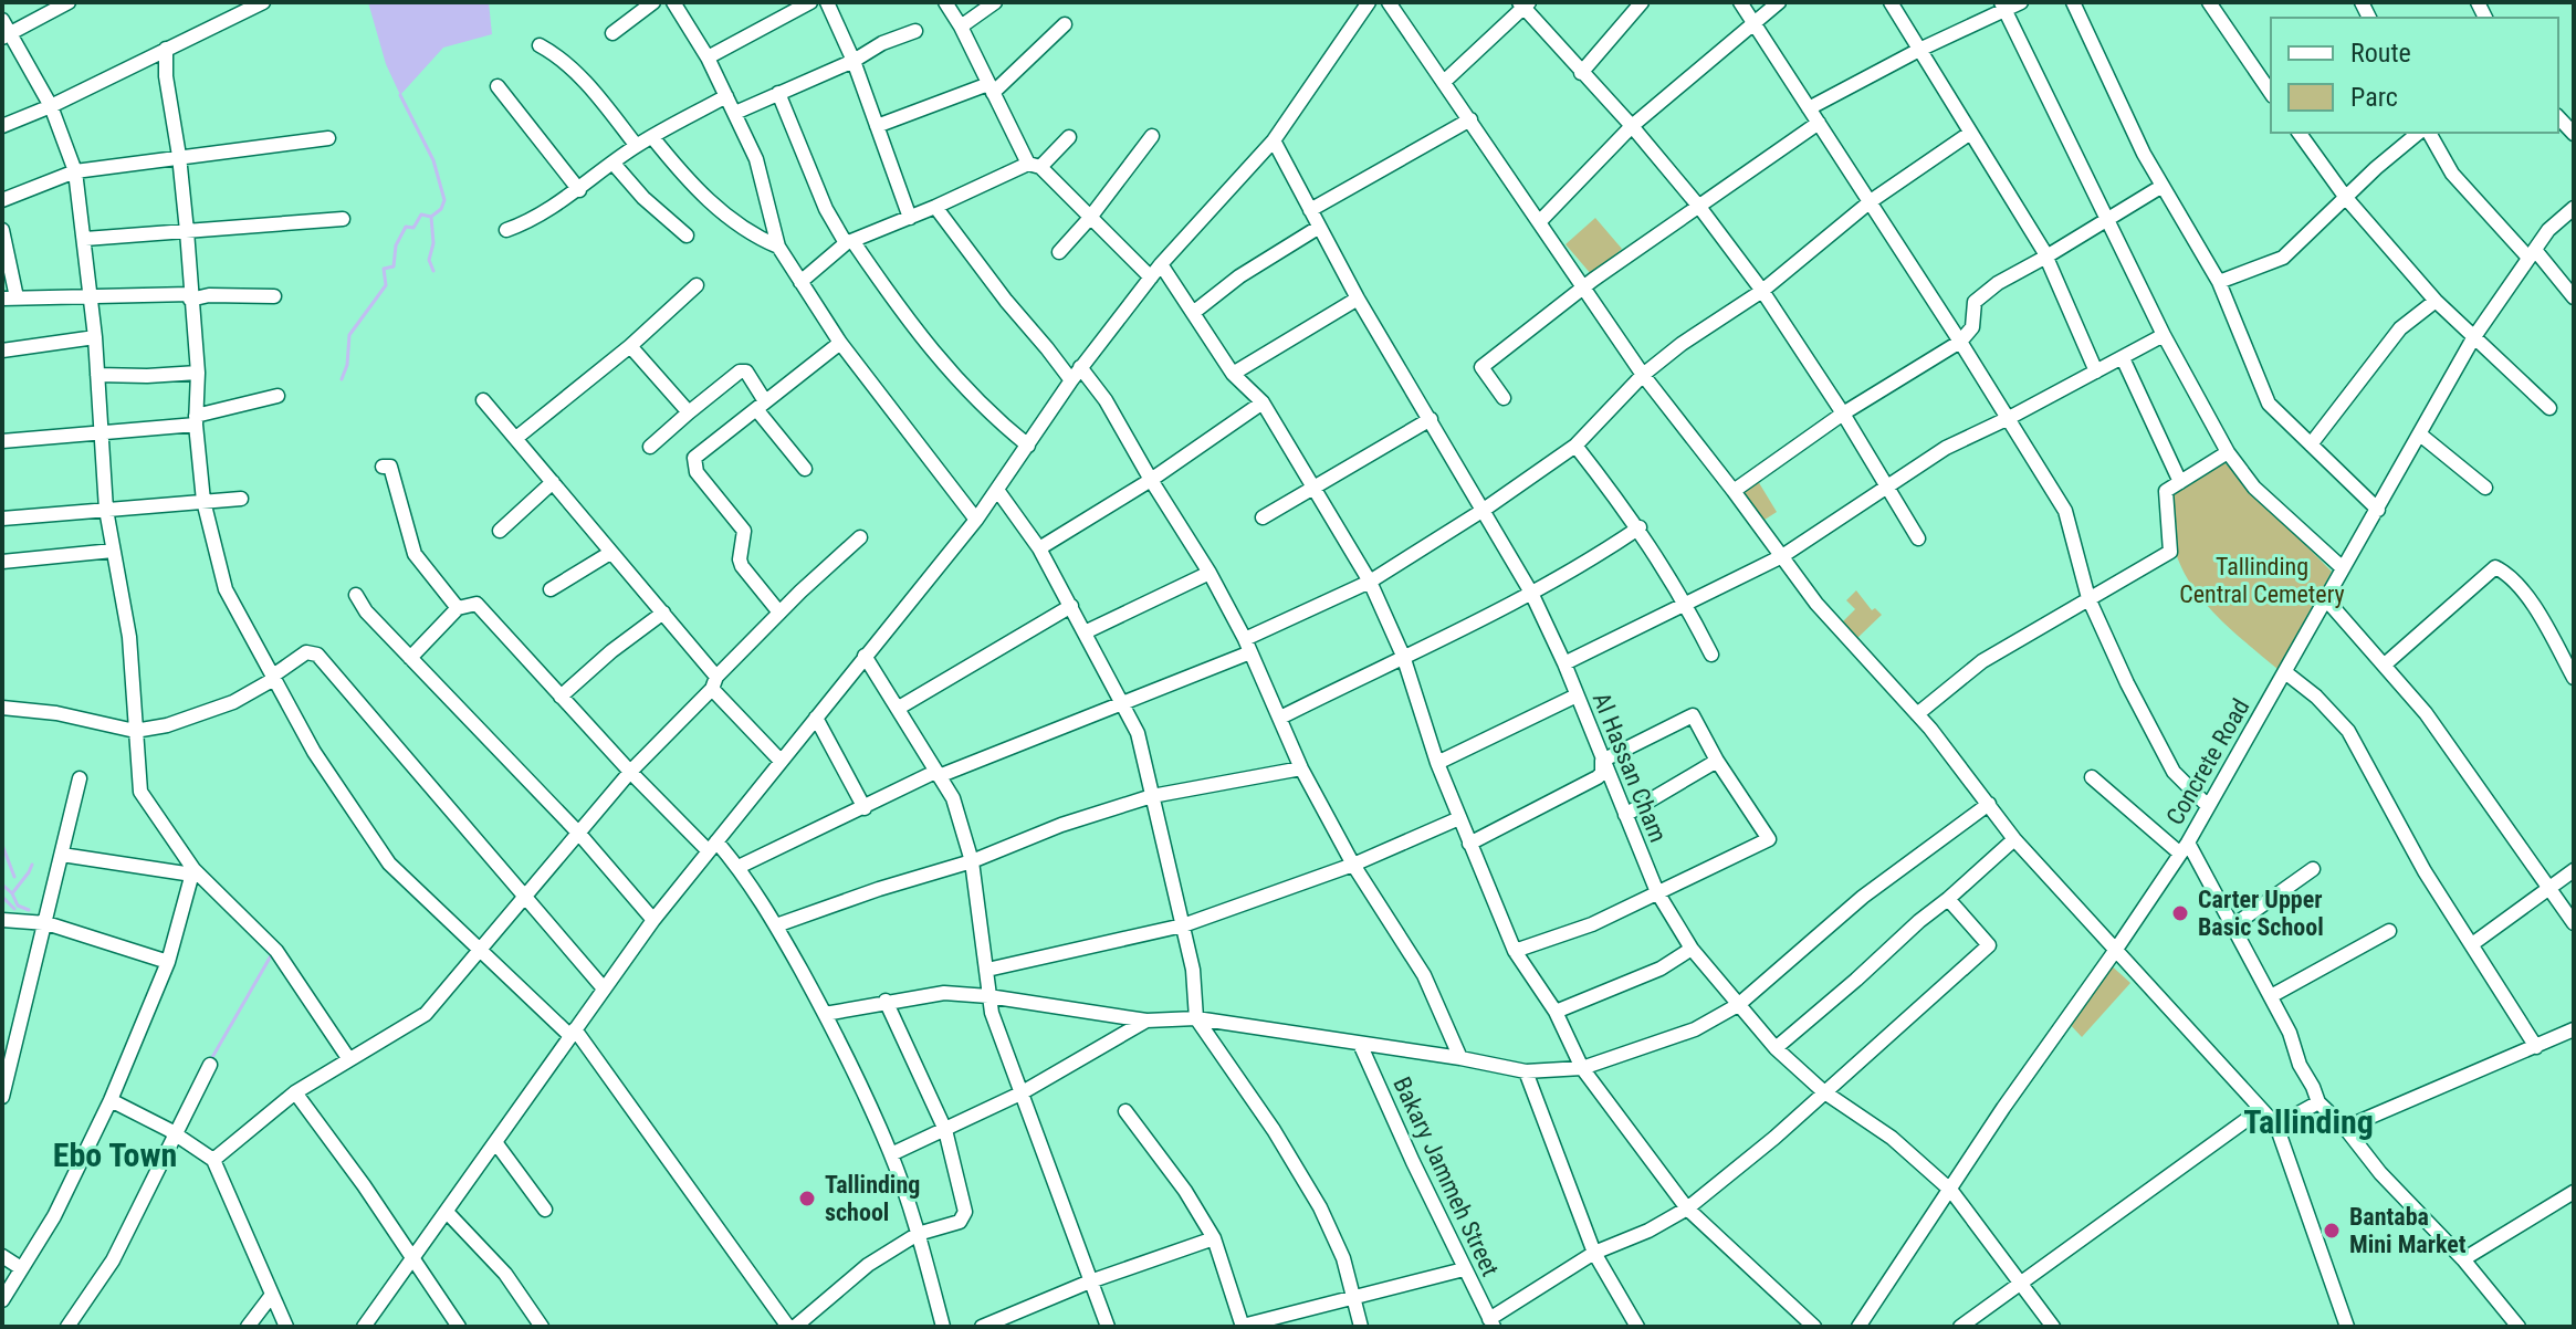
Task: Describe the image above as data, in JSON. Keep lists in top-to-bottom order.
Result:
{
  "streets": {
    "street": ["Concrete Road", "Al Hassan Cham", "Bakary Jammeh Street"]
  },
  "crossings": [
    ["Concrete Road", "Al Hassan Cham"]
  ],
  "districts": ["Tallinding", "Ebo Town"],
  "parks": ["Tallinding Central Cemetery"],
  "places": ["Carter Upper Basic School", "Tallinding school", "Bantaba Mini Market"],
  "legend": ["Route", "Parc"]
}
